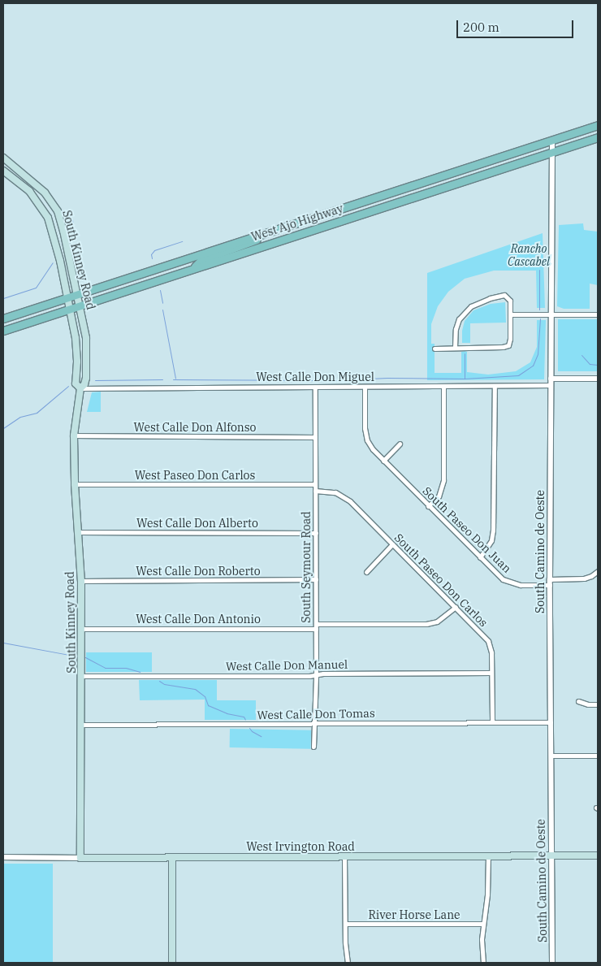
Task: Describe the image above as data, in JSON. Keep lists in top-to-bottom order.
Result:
{
  "streets": {
    "main road": ["West Ajo Highway", "South Kinney Road", "West Irvington Road"],
    "street": [
      "West Calle Don Miguel",
      "West Calle Don Alfonso",
      "West Paseo Don Carlos",
      "West Calle Don Alberto",
      "South Paseo Don Juan",
      "South Camino de Oeste",
      "South Seymour Road",
      "West Calle Don Roberto",
      "South Paseo Don Carlos",
      "West Calle Don Antonio",
      "West Calle Don Manuel",
      "West Calle Don Tomas",
      "River Horse Lane"
    ]
  },
  "crossings": [
    ["West Ajo Highway", "South Kinney Road"],
    ["West Ajo Highway", "South Camino de Oeste"],
    ["South Kinney Road", "West Calle Don Miguel"],
    ["South Kinney Road", "West Calle Don Alfonso"],
    ["South Kinney Road", "West Paseo Don Carlos"],
    ["South Kinney Road", "West Calle Don Alberto"],
    ["South Kinney Road", "West Calle Don Roberto"],
    ["South Kinney Road", "West Calle Don Antonio"],
    ["South Kinney Road", "West Calle Don Manuel"],
    ["South Kinney Road", "West Calle Don Tomas"],
    ["South Kinney Road", "West Irvington Road"],
    ["West Calle Don Miguel", "South Paseo Don Juan"],
    ["West Calle Don Miguel", "South Camino de Oeste"],
    ["West Calle Don Miguel", "South Seymour Road"],
    ["West Calle Don Alfonso", "South Seymour Road"],
    ["West Paseo Don Carlos", "South Seymour Road"],
    ["West Calle Don Alberto", "South Seymour Road"],
    ["South Paseo Don Juan", "South Camino de Oeste"],
    ["South Camino de Oeste", "West Calle Don Tomas"],
    ["South Camino de Oeste", "West Irvington Road"],
    ["South Seymour Road", "West Calle Don Roberto"],
    ["South Seymour Road", "South Paseo Don Carlos"],
    ["South Seymour Road", "West Calle Don Antonio"],
    ["South Seymour Road", "West Calle Don Manuel"],
    ["South Seymour Road", "West Calle Don Tomas"],
    ["South Paseo Don Carlos", "West Calle Don Antonio"],
    ["South Paseo Don Carlos", "West Calle Don Manuel"],
    ["South Paseo Don Carlos", "West Calle Don Tomas"]
  ],
  "parks": ["Rancho Cascabel"],
  "scale_bar": "200 m"
}
